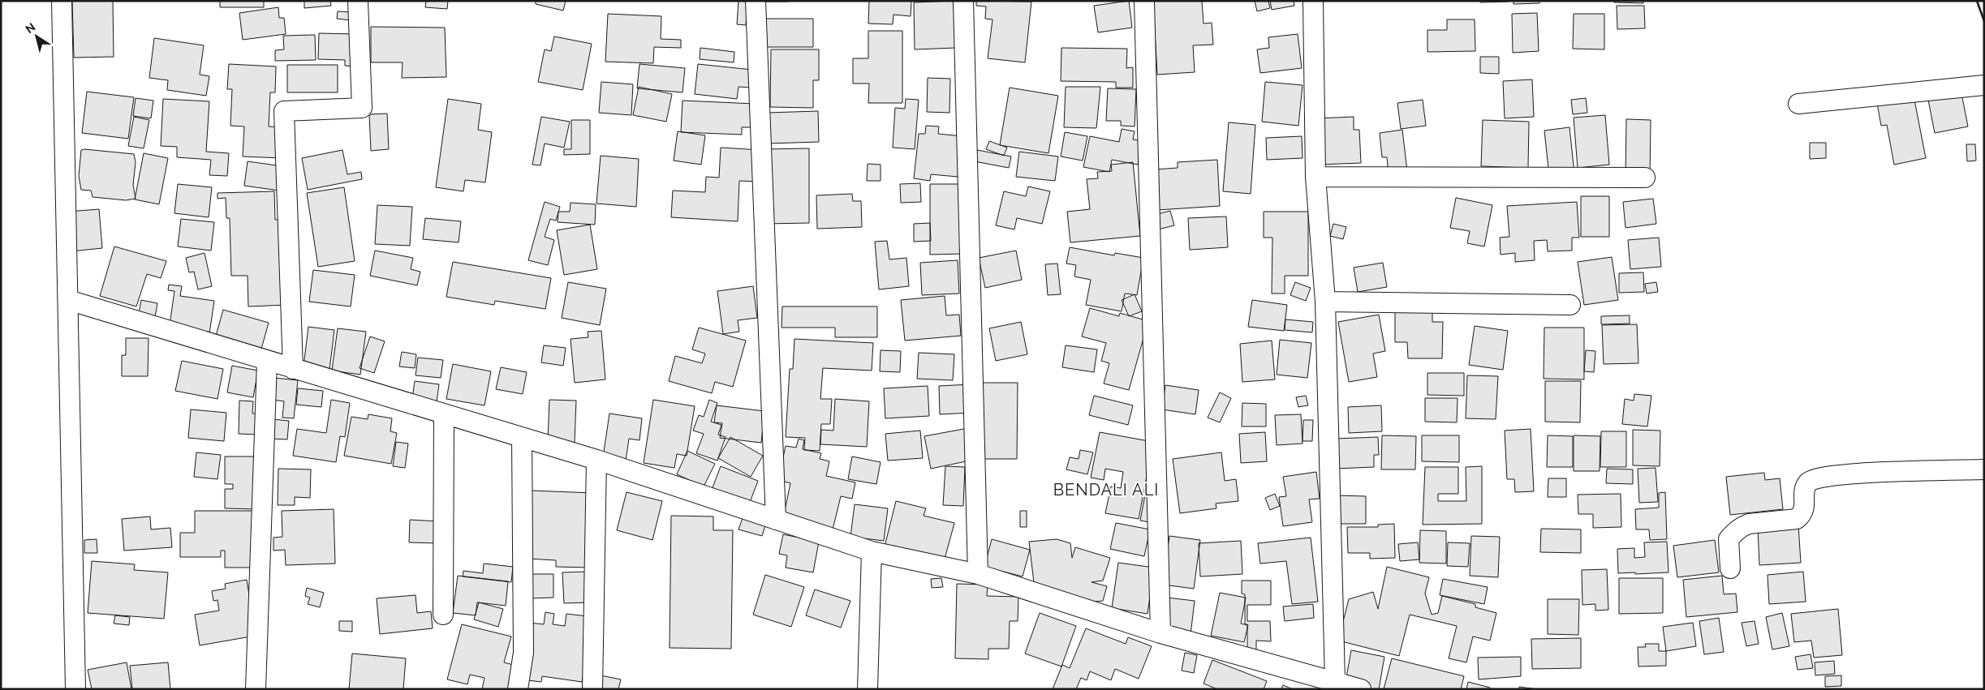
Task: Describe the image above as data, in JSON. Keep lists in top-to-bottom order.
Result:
{
  "districts": ["BENDALI ALI"],
  "north": "top left"
}
